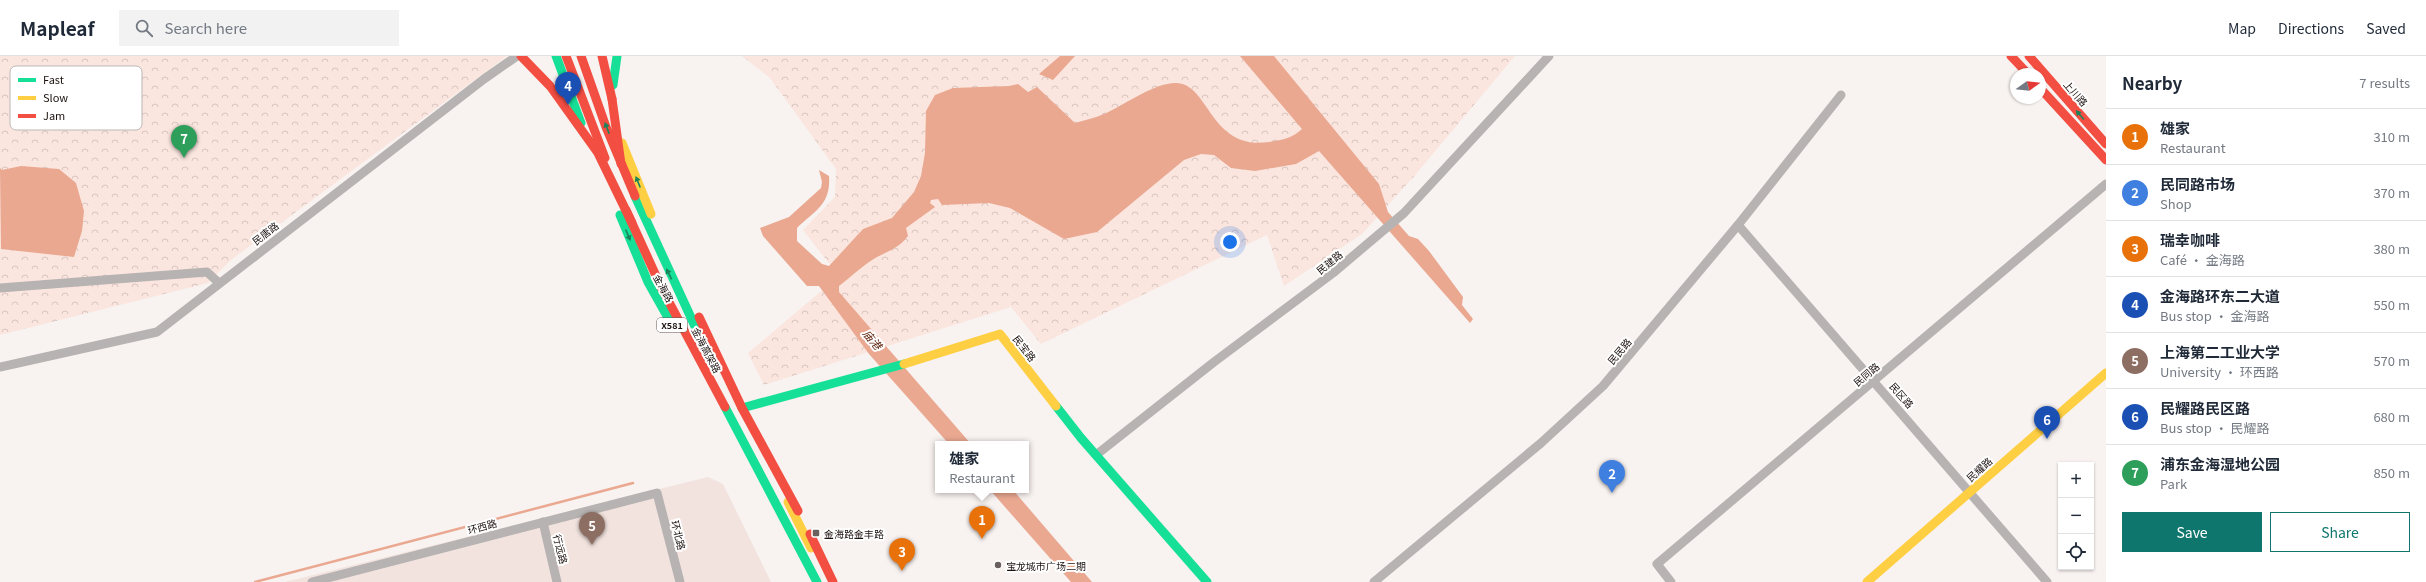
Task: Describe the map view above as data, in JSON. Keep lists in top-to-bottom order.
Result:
{
  "streets": {
    "main road": [
      "上川路",
      "金海路",
      "X581",
      "民宝路",
      "金海高架路",
      "民耀路"
    ],
    "street": [
      "民唐路",
      "民建路",
      "民民路",
      "民同路",
      "民区路",
      "环西路",
      "环北路",
      "行远路"
    ]
  },
  "crossings": [
    ["民建路", "民宝路"],
    ["金海路", "民宝路"],
    ["民民路", "民区路"],
    ["民同路", "民区路"],
    ["民区路", "民耀路"],
    ["环西路", "环北路"],
    ["环西路", "行远路"]
  ],
  "water": ["庙港"],
  "places": {
    "transit": ["金海路金丰路"],
    "other": ["宝龙城市广场二期"]
  },
  "legend": ["Fast", "Slow", "Jam"],
  "north": "right",
  "page": {
    "header": "Mapleaf",
    "search": "Search here",
    "nav": ["Map", "Directions", "Saved"],
    "heading": ["Nearby", "7 results"],
    "pins": [
      "4",
      "7",
      "6",
      "2",
      "1",
      "5",
      "3"
    ],
    "list": [
      {
        "mark": "1",
        "name": "雄家",
        "note": "Restaurant",
        "value": "310 m"
      },
      {
        "mark": "2",
        "name": "民同路市场",
        "note": "Shop",
        "value": "370 m"
      },
      {
        "mark": "3",
        "name": "瑞幸咖啡",
        "note": "Café · 金海路",
        "value": "380 m"
      },
      {
        "mark": "4",
        "name": "金海路环东二大道",
        "note": "Bus stop · 金海路",
        "value": "550 m"
      },
      {
        "mark": "5",
        "name": "上海第二工业大学",
        "note": "University · 环西路",
        "value": "570 m"
      },
      {
        "mark": "6",
        "name": "民耀路民区路",
        "note": "Bus stop · 民耀路",
        "value": "680 m"
      },
      {
        "mark": "7",
        "name": "浦东金海湿地公园",
        "note": "Park",
        "value": "850 m"
      }
    ],
    "popup": ["雄家", "Restaurant"],
    "map_buttons": ["+", "−"],
    "buttons": ["Save", "Share"]
  }
}
